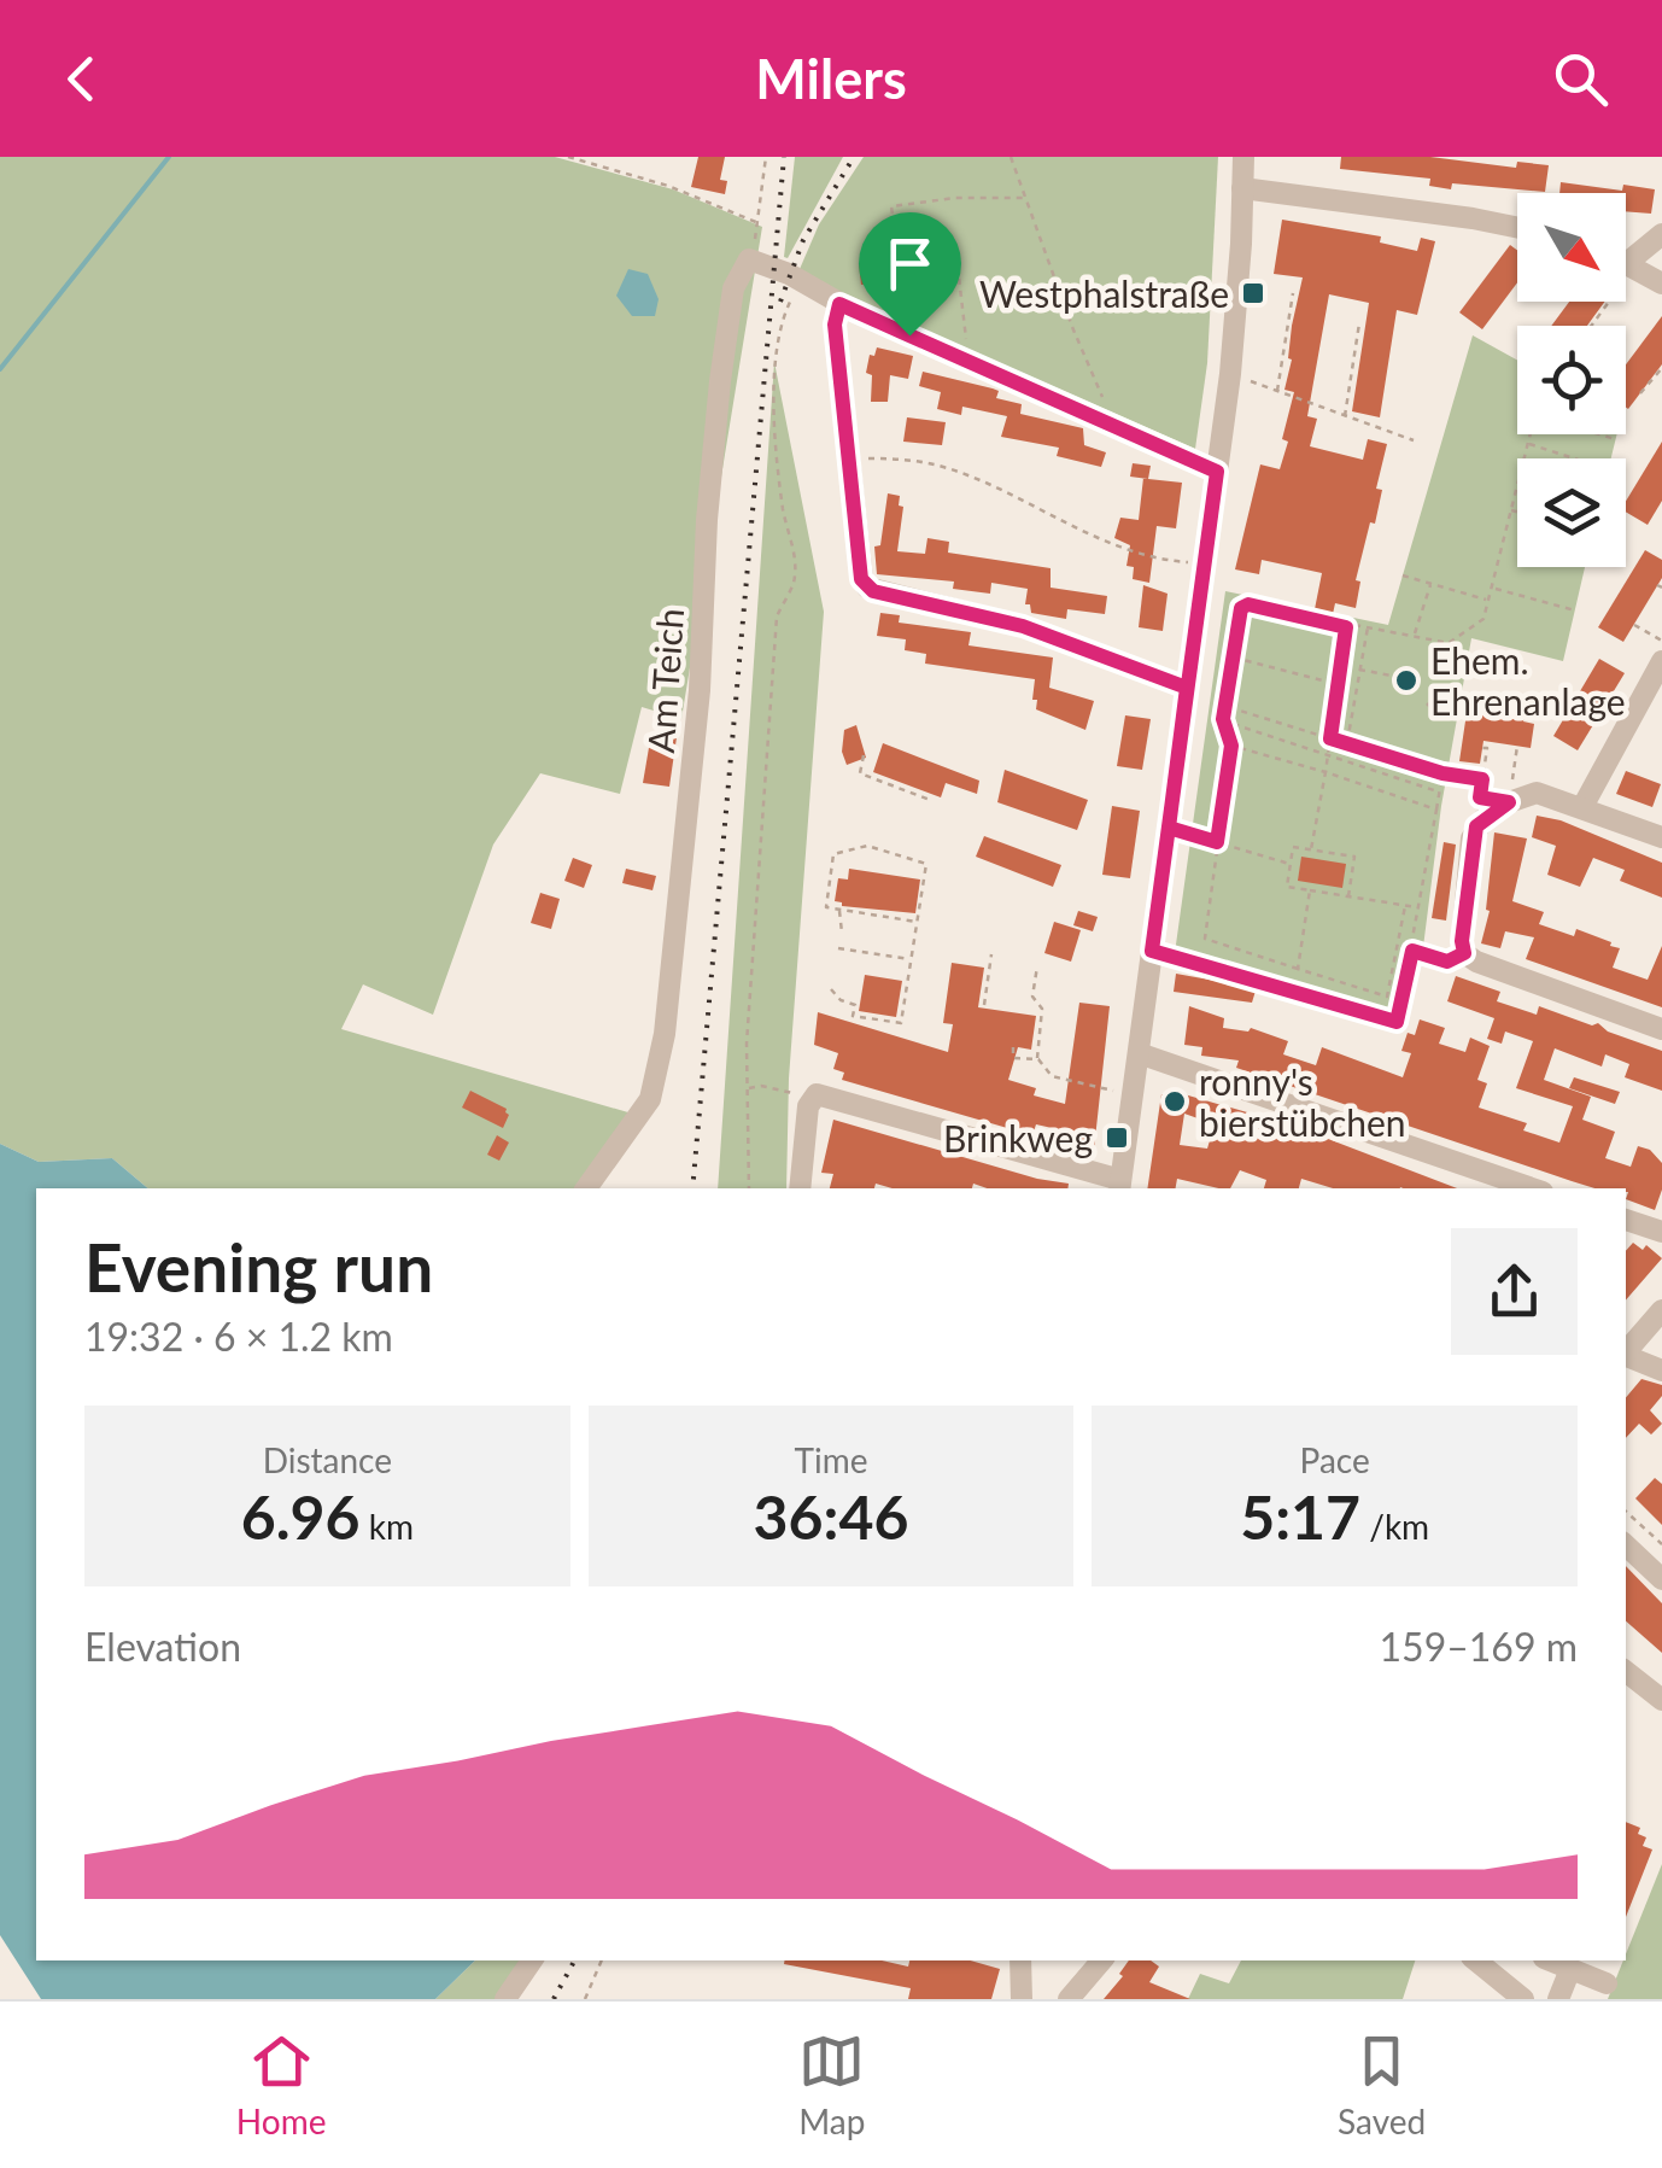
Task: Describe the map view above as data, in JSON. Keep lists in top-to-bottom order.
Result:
{
  "streets": {
    "street": ["Am Teich"]
  },
  "places": {
    "transit": ["Westphalstraße", "Brinkweg"],
    "other": ["Ehem. Ehrenanlage", "ronny's bierstübchen"]
  },
  "north": "bottom right",
  "page": {
    "header": "Milers",
    "heading": ["Evening run", "19:32 · 6 × 1.2 km"],
    "stats": [
      ["Distance", "6.96 km"],
      ["Time", "36:46"],
      ["Pace", "5:17 /km"]
    ],
    "chart": ["Elevation", "159–169 m"],
    "tabs": ["Home", "Map", "Saved"]
  }
}
